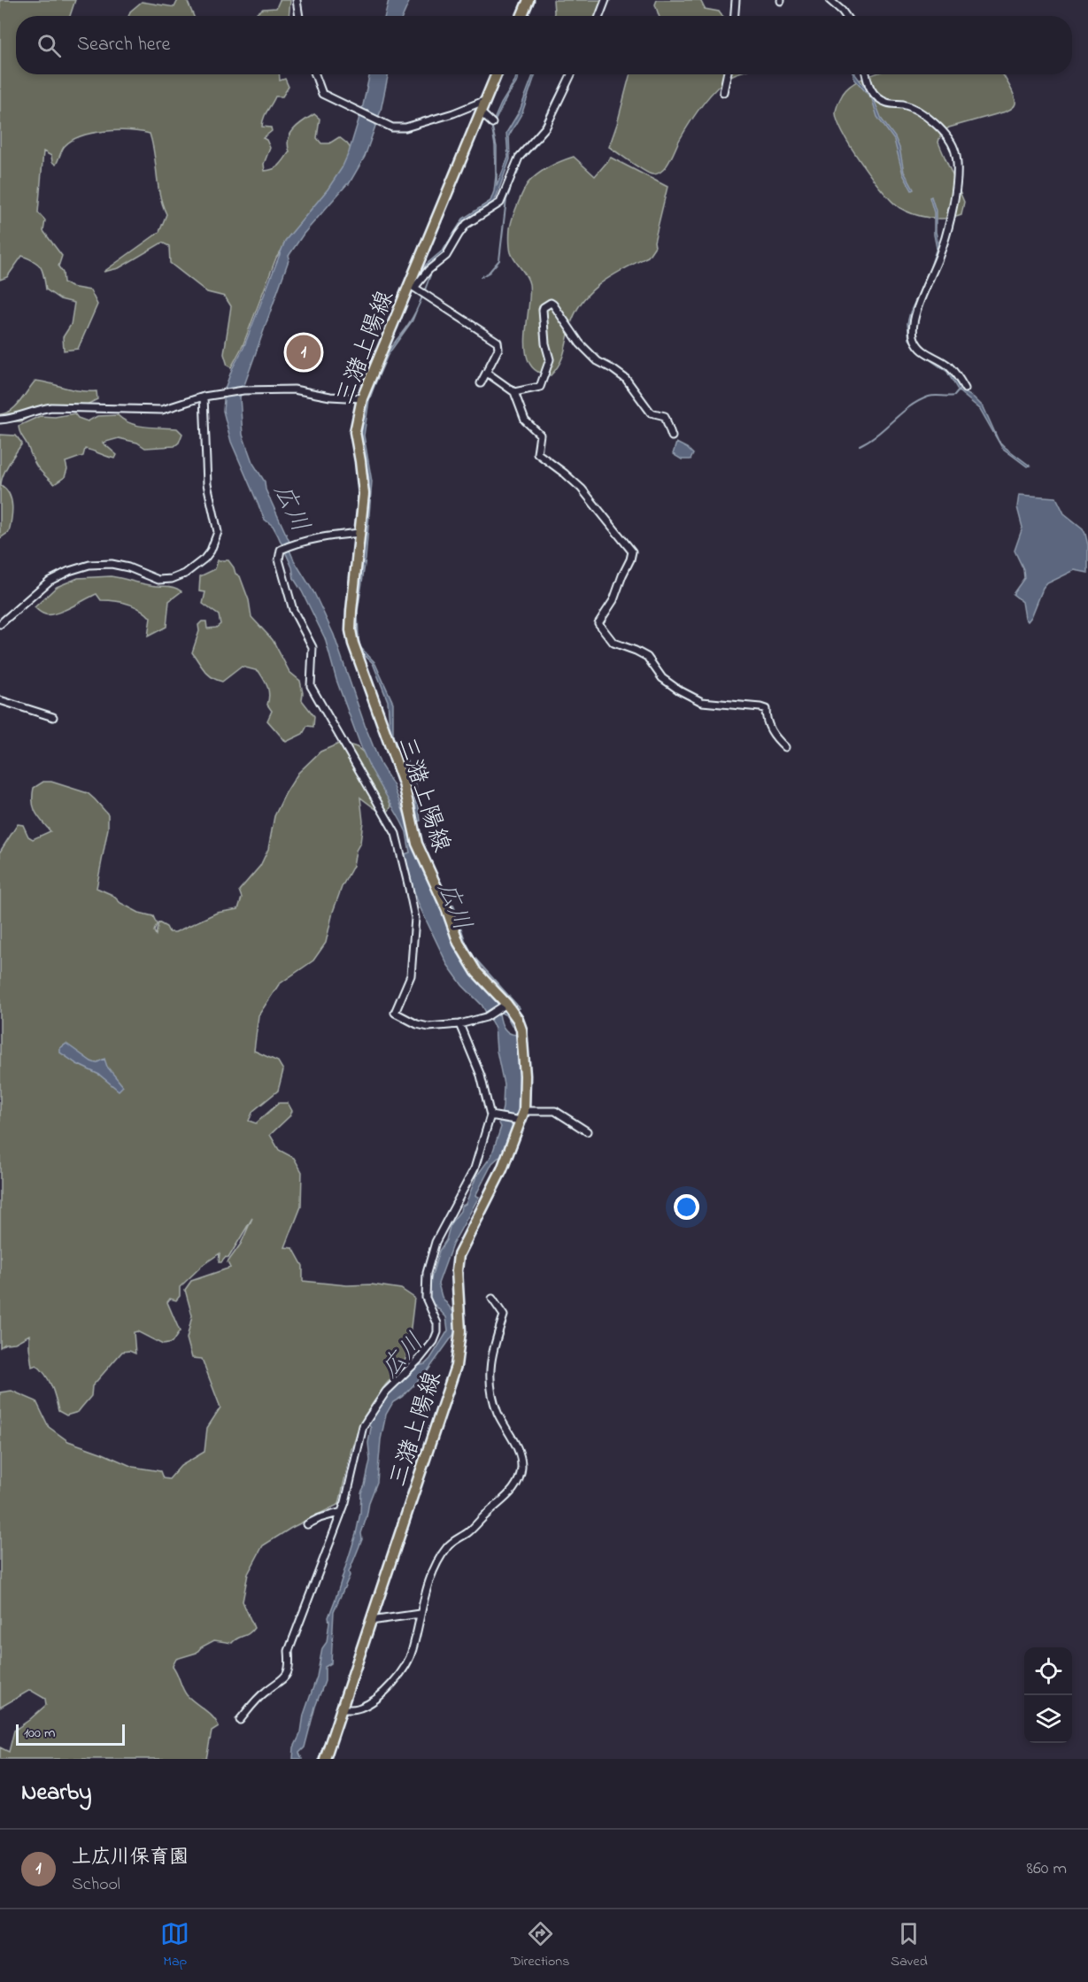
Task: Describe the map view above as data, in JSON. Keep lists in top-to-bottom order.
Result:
{
  "streets": {
    "main road": ["三潴上陽線"]
  },
  "water": ["広川"],
  "scale_bar": "100 m",
  "page": {
    "search": "Search here",
    "pins": "1",
    "scale": "100 m",
    "heading": "Nearby",
    "list": [
      {
        "mark": "1",
        "name": "上広川保育園",
        "note": "School",
        "value": "860 m"
      }
    ],
    "nav": ["Map", "Directions", "Saved"]
  }
}
